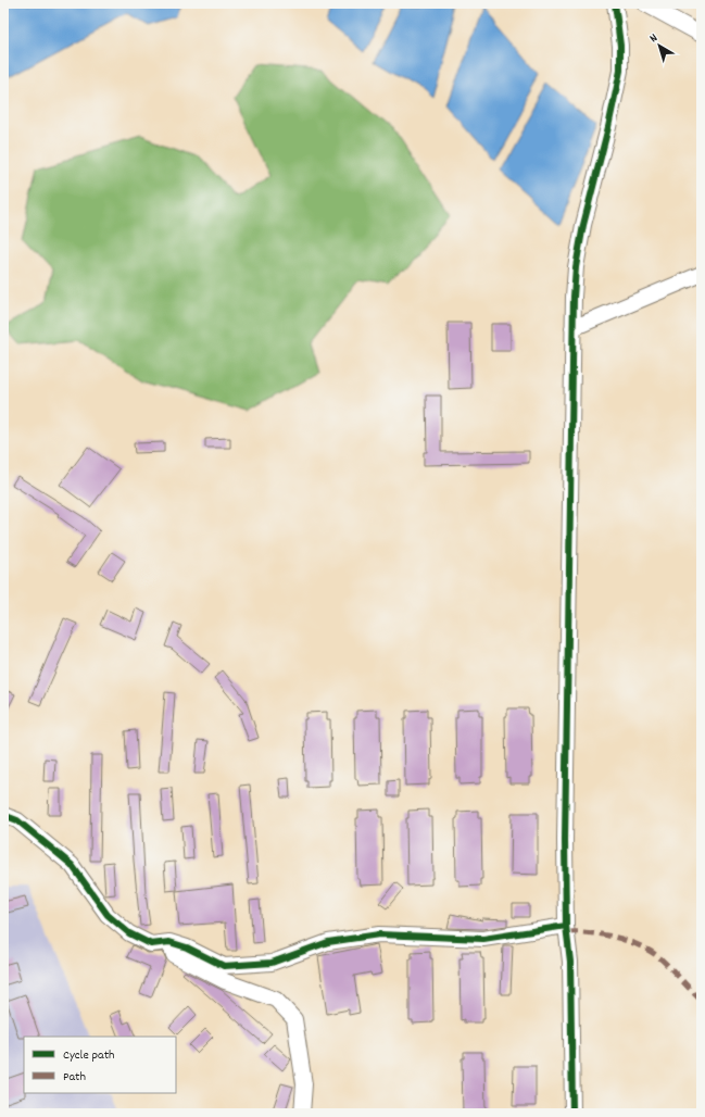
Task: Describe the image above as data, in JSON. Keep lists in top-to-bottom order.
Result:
{
  "legend": ["Cycle path", "Path"],
  "north": "top left"
}
